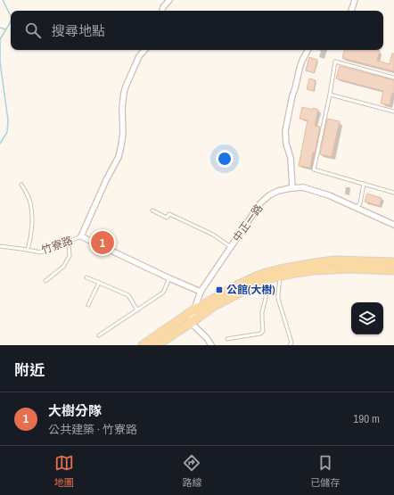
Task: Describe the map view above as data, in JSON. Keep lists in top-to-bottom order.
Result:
{
  "streets": {
    "street": ["中正一路", "竹寮路"]
  },
  "crossings": [
    ["中正一路", "竹寮路"]
  ],
  "places": {
    "transit": ["公館(大樹)"]
  },
  "page": {
    "search": "搜尋地點",
    "pins": "1",
    "heading": "附近",
    "list": [
      {
        "mark": "1",
        "name": "大樹分隊",
        "note": "公共建築 · 竹寮路",
        "value": "190 m"
      }
    ],
    "nav": ["地圖", "路線", "已儲存"]
  }
}
